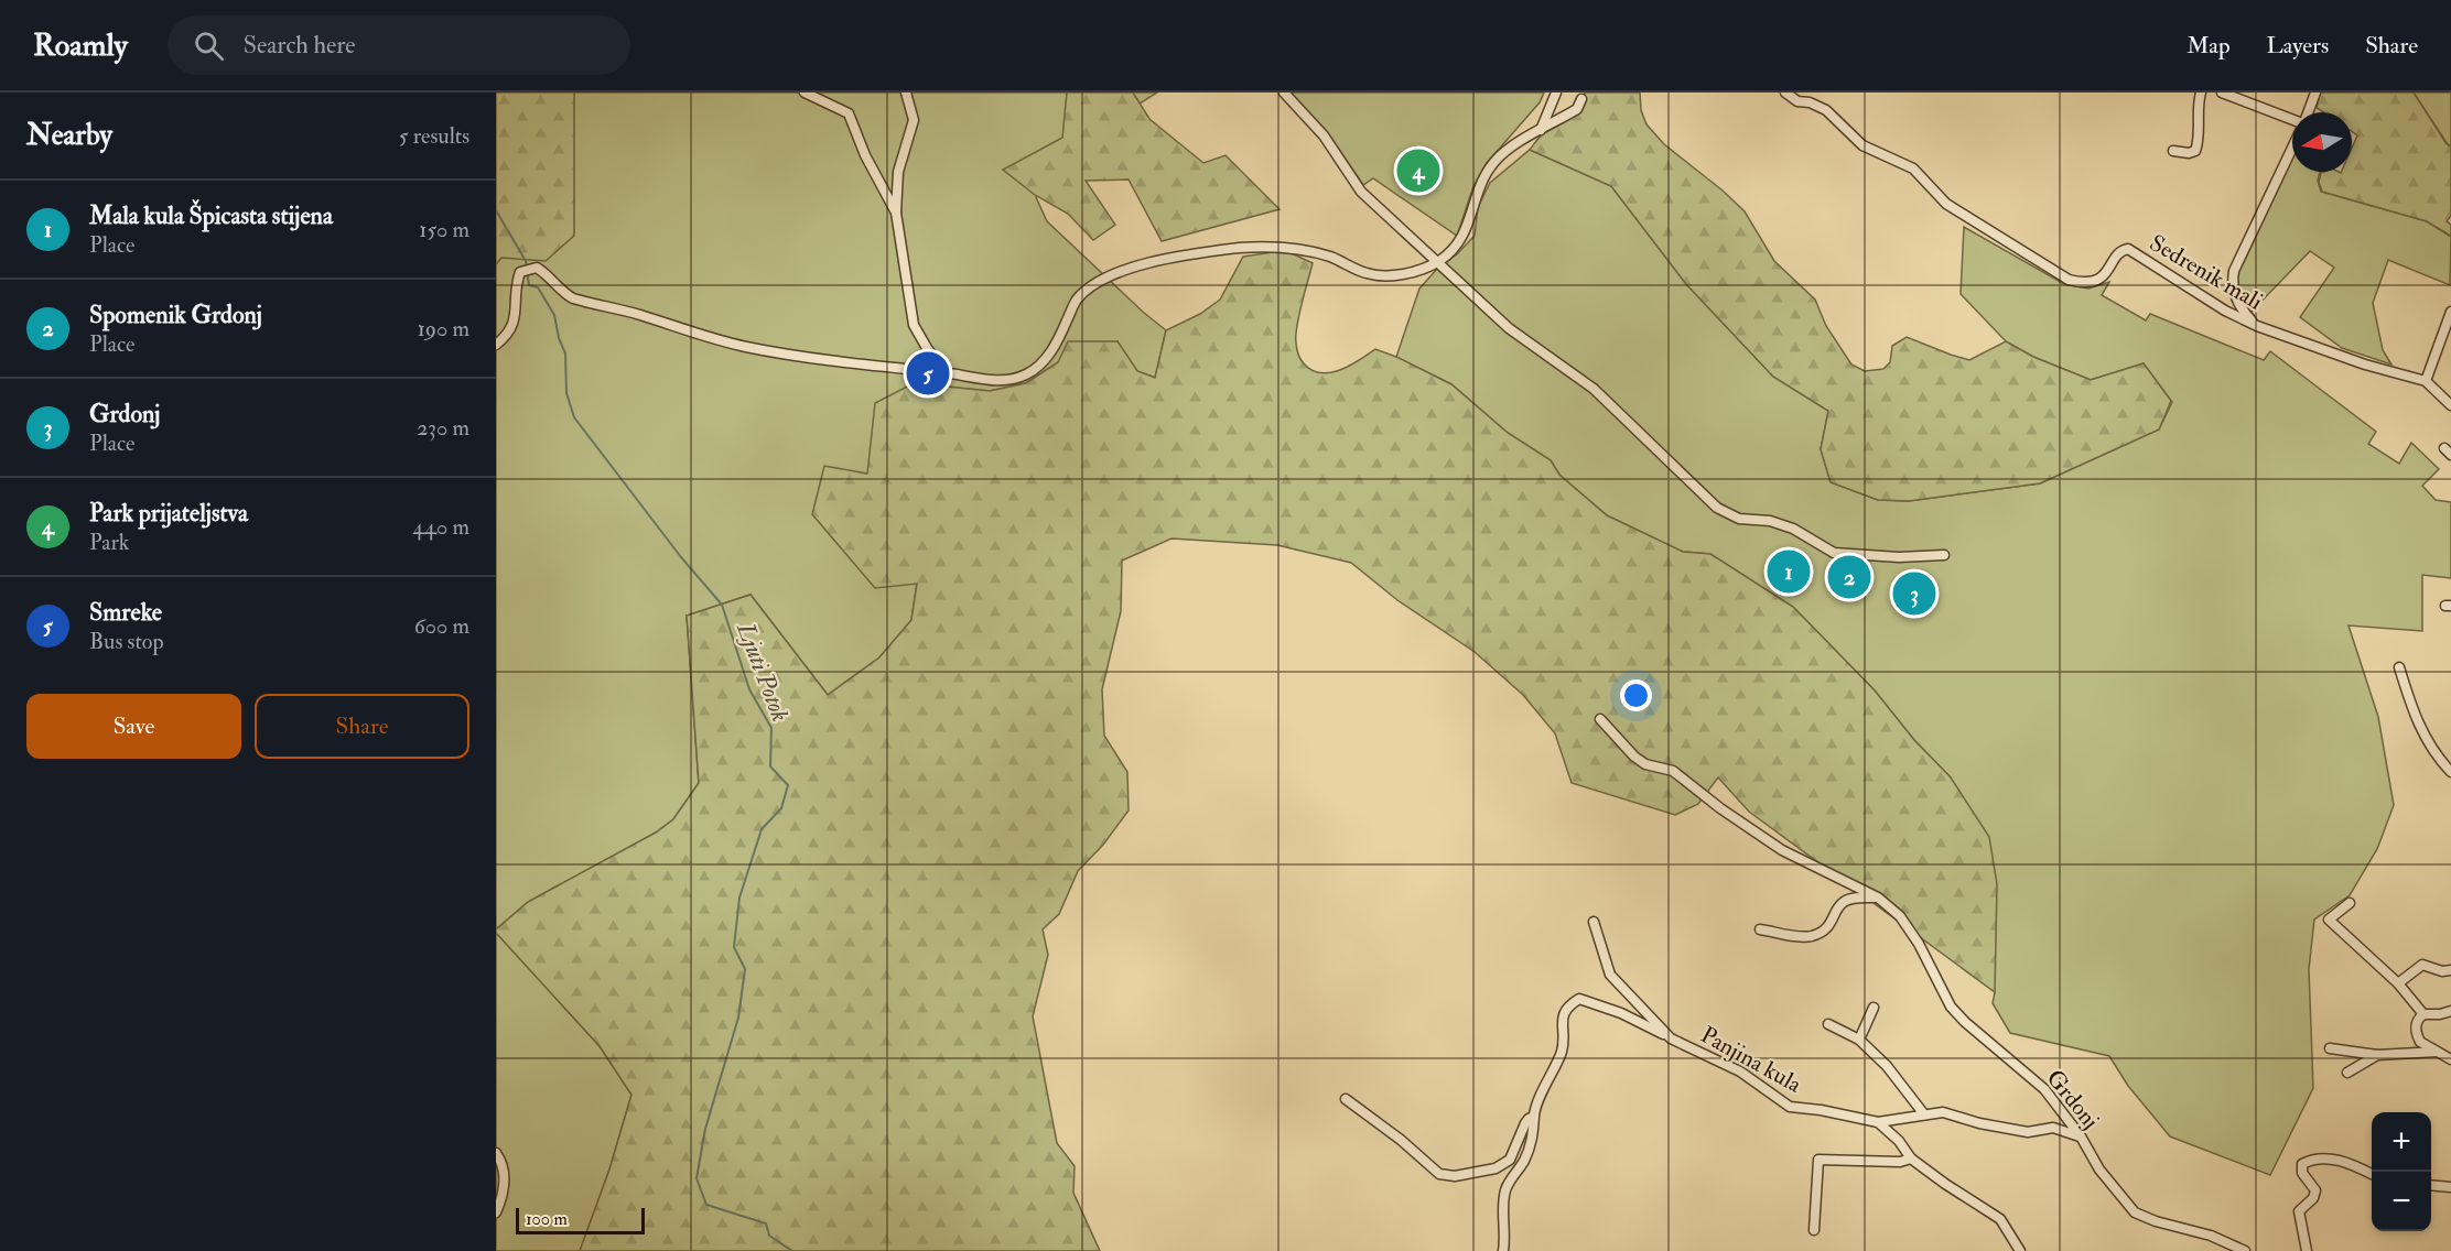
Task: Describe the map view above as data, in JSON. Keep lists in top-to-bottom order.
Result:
{
  "streets": {
    "street": ["Sedrenik mali", "Panjina kula", "Grdonj"]
  },
  "water": ["Ljuti Potok"],
  "scale_bar": "100 m",
  "north": "left",
  "page": {
    "header": "Roamly",
    "search": "Search here",
    "nav": ["Map", "Layers", "Share"],
    "heading": ["Nearby", "5 results"],
    "pins": [
      "4",
      "5",
      "1",
      "2",
      "3"
    ],
    "list": [
      {
        "mark": "1",
        "name": "Mala kula Špicasta stijena",
        "note": "Place",
        "value": "150 m"
      },
      {
        "mark": "2",
        "name": "Spomenik Grdonj",
        "note": "Place",
        "value": "190 m"
      },
      {
        "mark": "3",
        "name": "Grdonj",
        "note": "Place",
        "value": "230 m"
      },
      {
        "mark": "4",
        "name": "Park prijateljstva",
        "note": "Park",
        "value": "440 m"
      },
      {
        "mark": "5",
        "name": "Smreke",
        "note": "Bus stop",
        "value": "600 m"
      }
    ],
    "buttons": ["Save", "Share"],
    "map_buttons": ["+", "−"],
    "scale": "100 m"
  }
}
